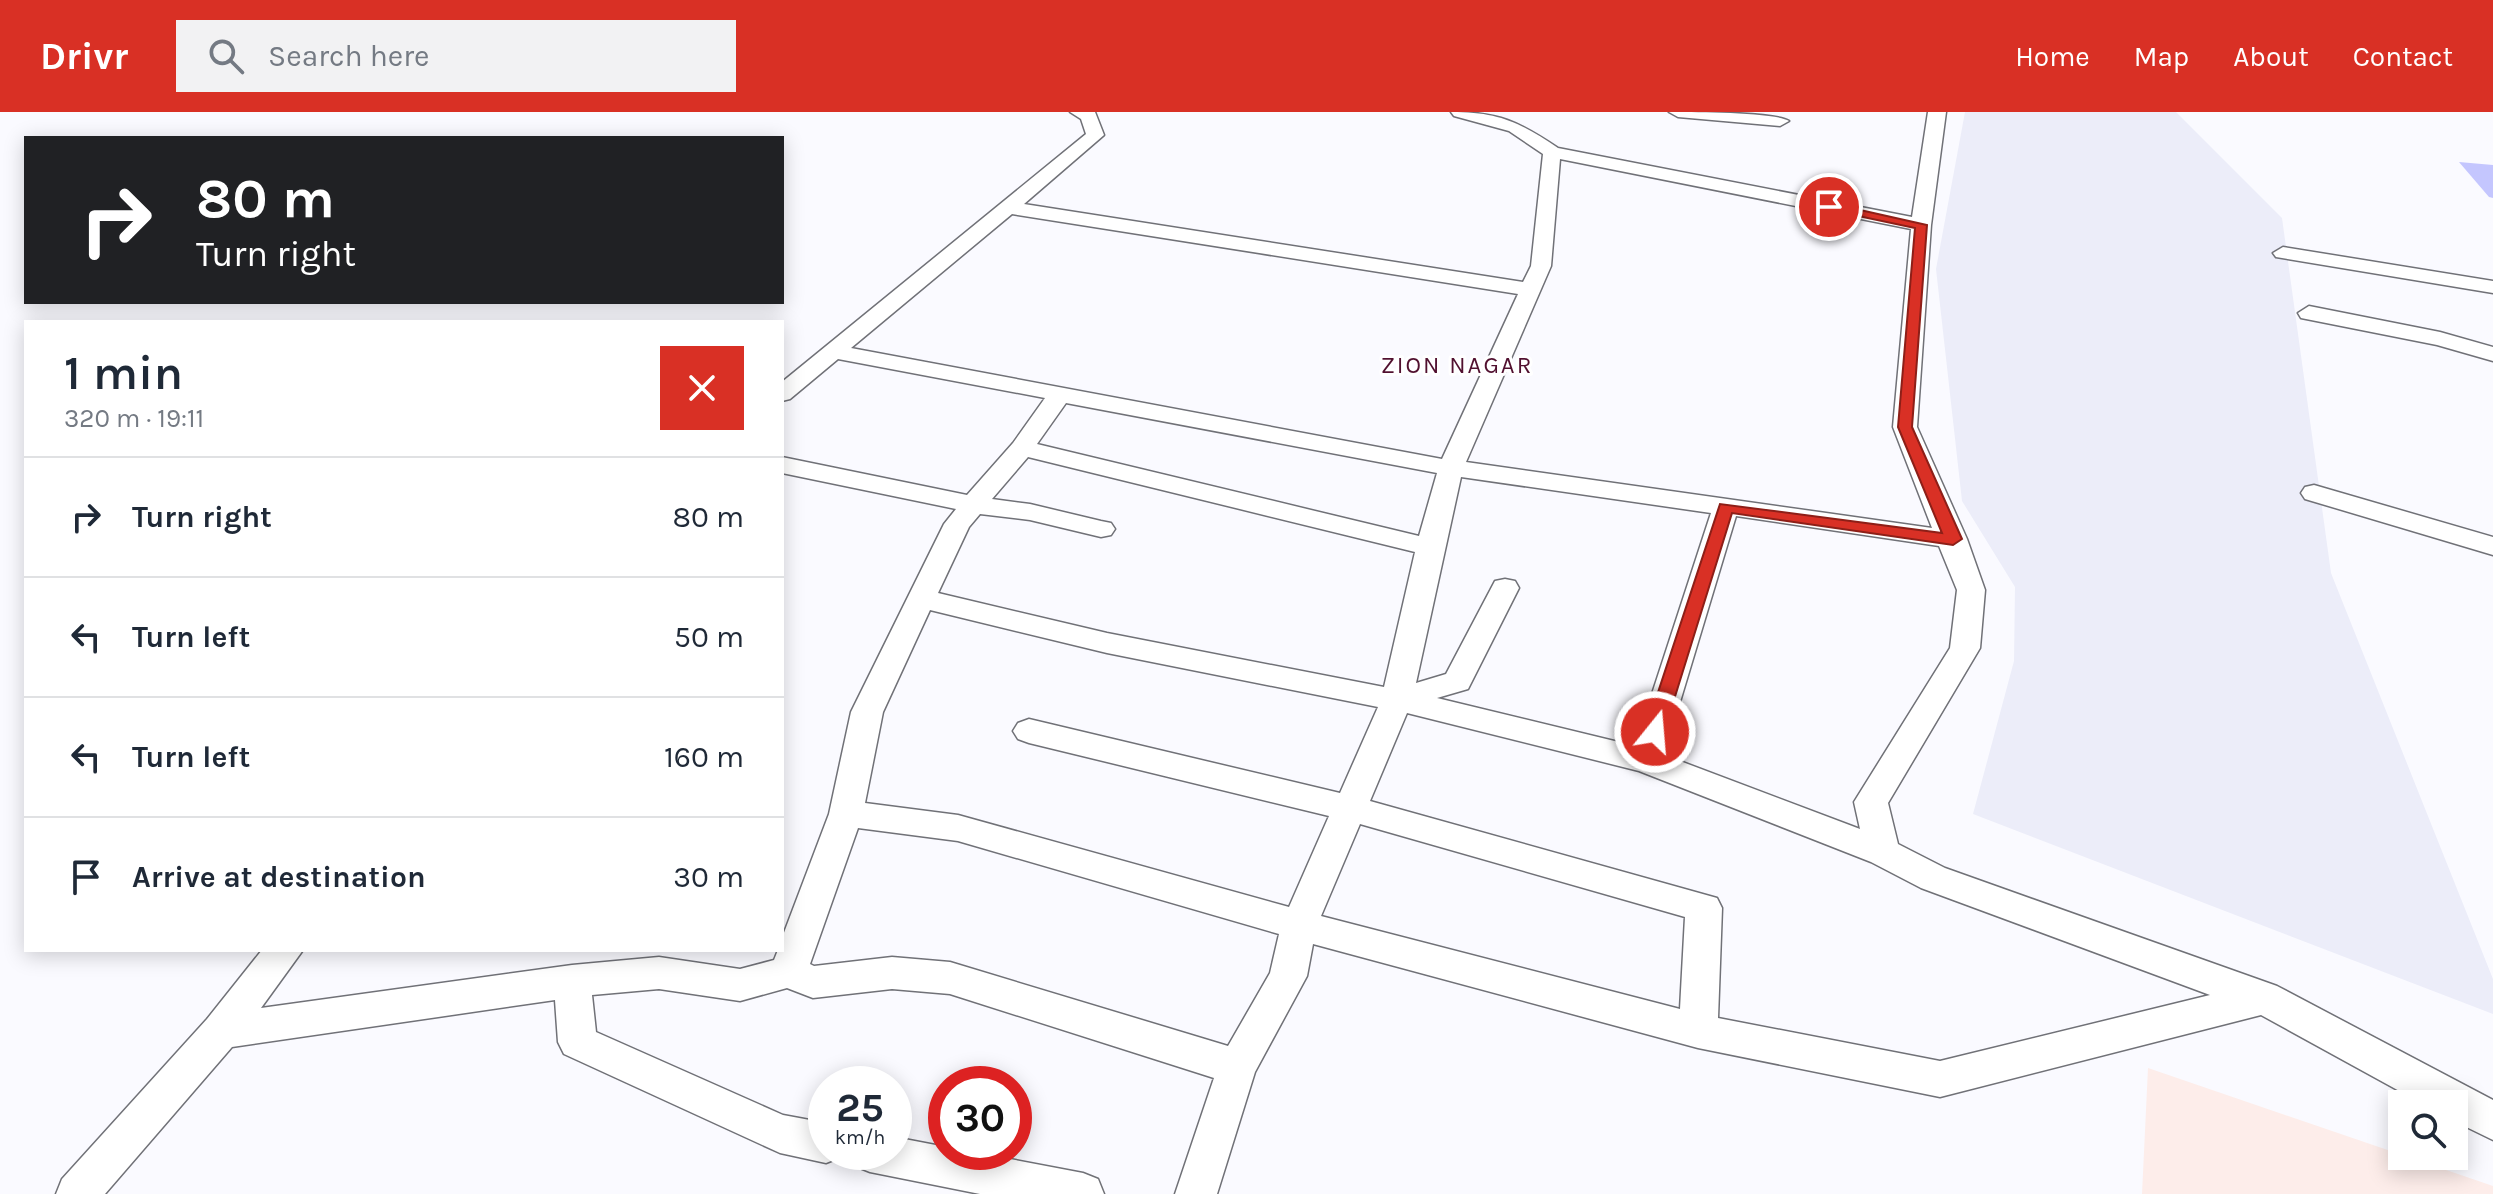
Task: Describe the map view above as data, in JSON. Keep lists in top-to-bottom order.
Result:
{
  "districts": ["ZION NAGAR"],
  "page": {
    "header": "Drivr",
    "search": "Search here",
    "nav": [
      "Home",
      "Map",
      "About",
      "Contact"
    ],
    "turn": ["80 m", "Turn right"],
    "heading": ["1 min", "320 m · 19:11"],
    "list": [
      {
        "name": "Turn right",
        "value": "80 m"
      },
      {
        "name": "Turn left",
        "value": "50 m"
      },
      {
        "name": "Turn left",
        "value": "160 m"
      },
      {
        "name": "Arrive at destination",
        "value": "30 m"
      }
    ],
    "speed": "25 km/h",
    "limit": "30"
  }
}
